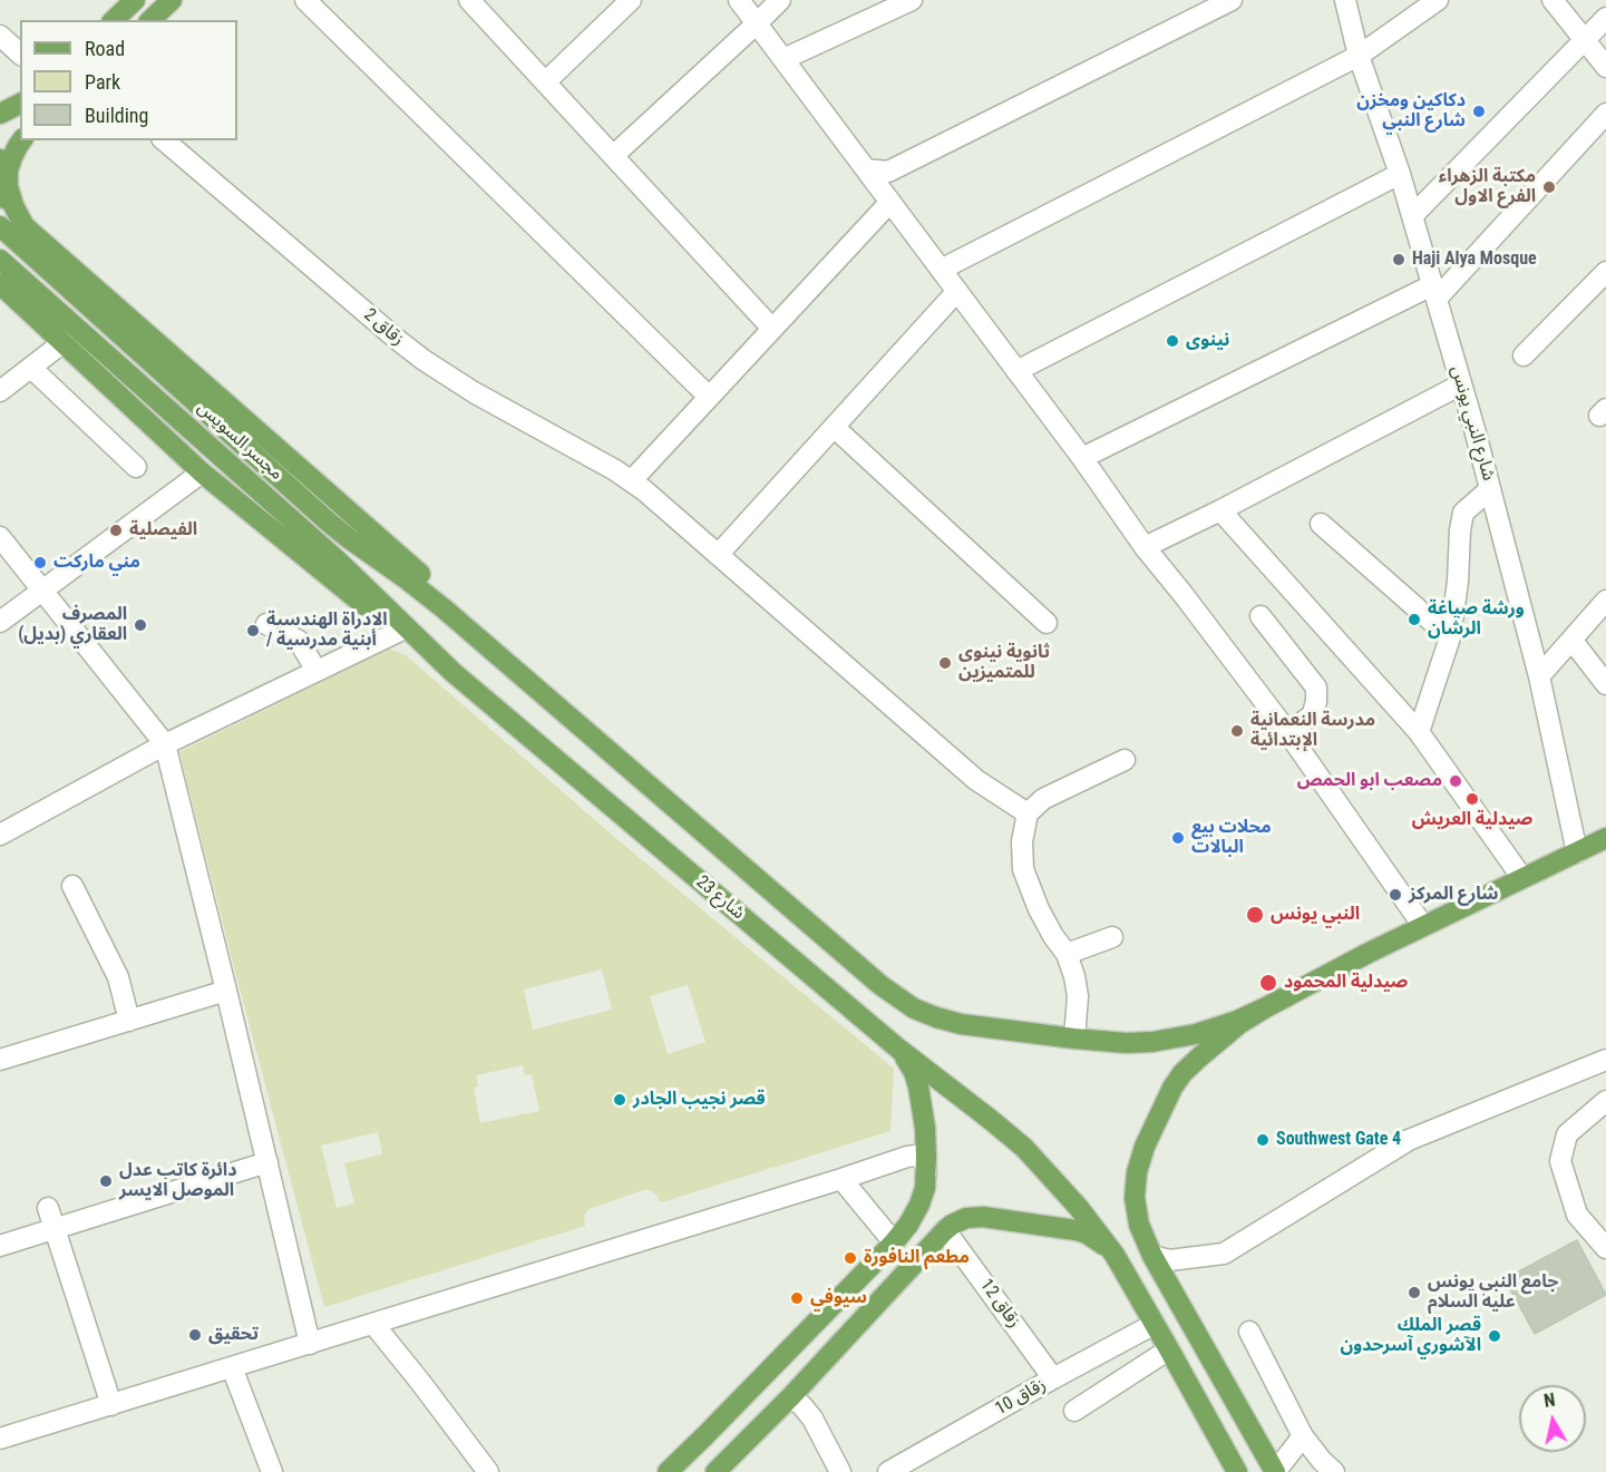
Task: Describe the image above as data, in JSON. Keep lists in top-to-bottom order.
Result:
{
  "streets": {
    "main road": ["مجسر السويس", "شارع 23"],
    "street": [
      "زقاق 2",
      "شارع النبي يونس",
      "زقاق 12",
      "زقاق 10"
    ]
  },
  "crossings": [
    ["مجسر السويس", "شارع 23"],
    ["شارع 23", "زقاق 10"],
    ["زقاق 12", "زقاق 10"]
  ],
  "places": [
    "دكاكين ومخزن شارع النبي",
    "مكتبة الزهراء الفرع الاول",
    "Haji Alya Mosque",
    "نينوى",
    "الفيصلية",
    "مني ماركت",
    "ورشة صياغة الرشان",
    "المصرف العقاري (بديل)",
    "الادراة الهندسية / أبنية مدرسية",
    "ثانوية نينوى للمتميزين",
    "مدرسة النعمانية الإبتدائية",
    "مصعب ابو الحمص",
    "صيدلية العريش",
    "محلات بيع البالات",
    "شارع المركز",
    "النبي يونس",
    "صيدلية المحمود",
    "قصر نجيب الجادر",
    "Southwest Gate 4",
    "دائرة كاتب عدل الموصل الايسر",
    "مطعم النافورة",
    "جامع النبي يونس عليه السلام",
    "سيوفي",
    "تحقيق",
    "قصر الملك الآشوري آسرحدون"
  ],
  "legend": ["Road", "Park", "Building"],
  "north": "top"
}
